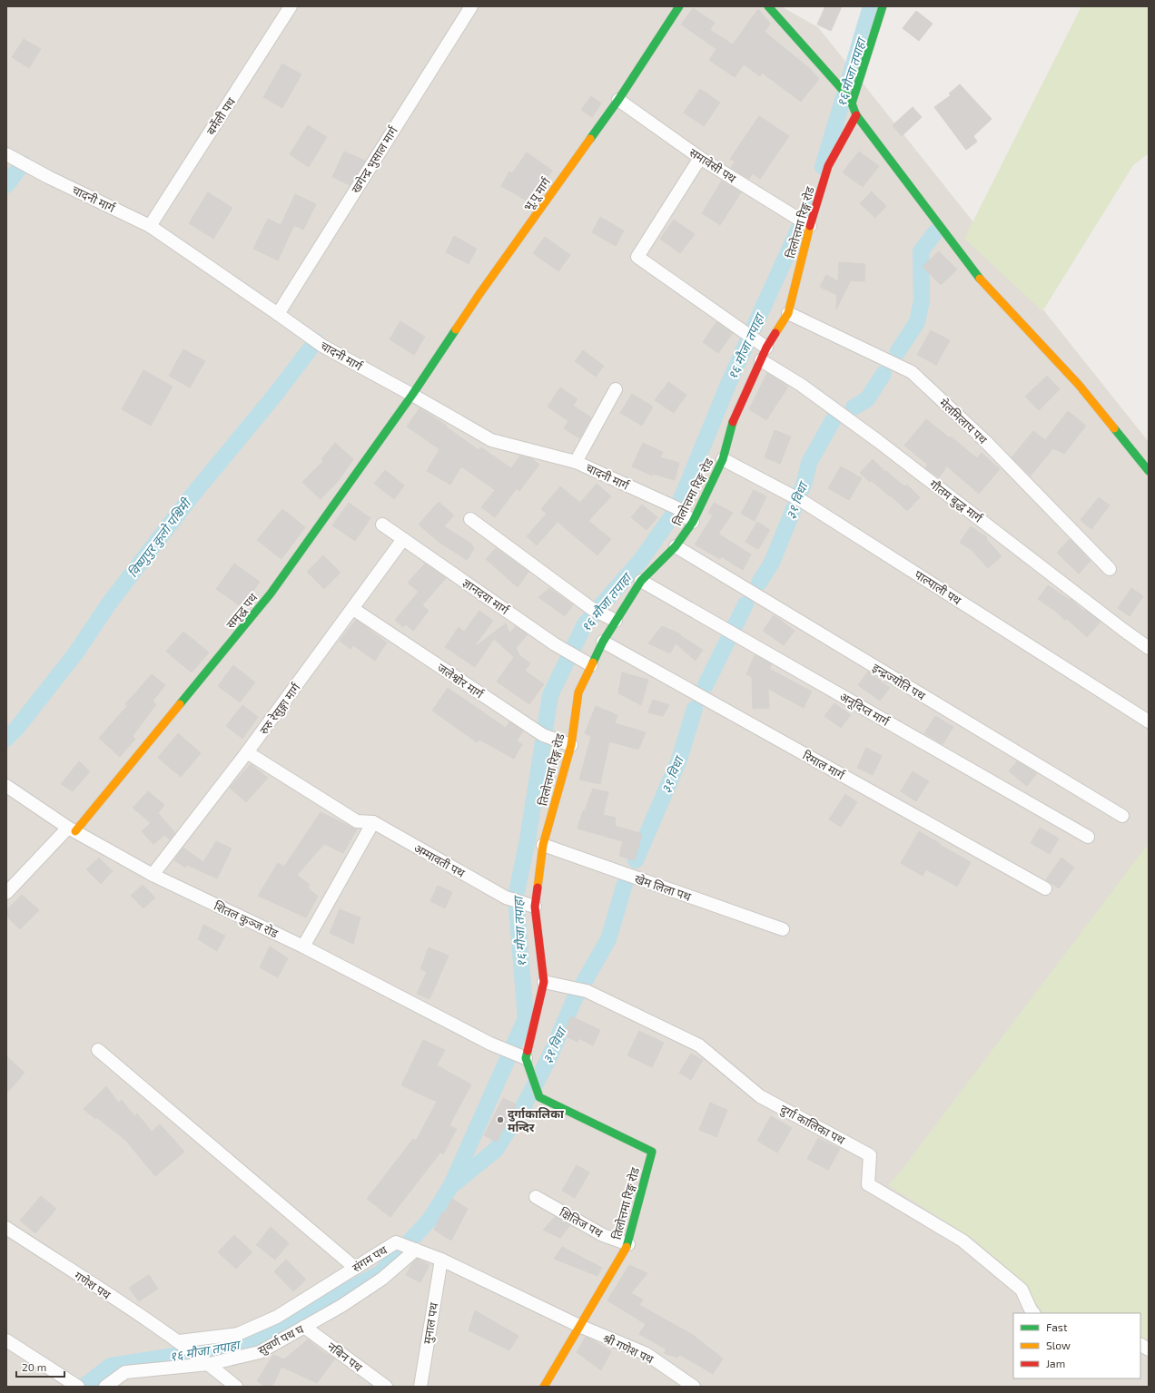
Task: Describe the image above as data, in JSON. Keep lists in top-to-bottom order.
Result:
{
  "streets": {
    "street": [
      "बर्मेली पथ",
      "खगेन्द्र भुसाल मार्ग",
      "समावेसी पथ",
      "भू.पू मार्ग",
      "चादनी मार्ग",
      "तिलोत्तमा रिङ्ग रोड",
      "मेलमिलाप पथ",
      "गौतम बुद्ध मार्ग",
      "पाल्पाली पथ",
      "ज्ञानदया मार्ग",
      "समृद्ध पथ",
      "जलेश्वोर मार्ग",
      "इन्द्रज्योति पथ",
      "रुरु रेसुङ्गा मार्ग",
      "अनूदिप्त मार्ग",
      "रिमाल मार्ग",
      "अम्मावती पथ",
      "खेम लिला पथ",
      "शितल कुञ्ज रोड",
      "दुर्गा कालिका पथ",
      "क्षितिज पथ",
      "संगम पथ",
      "गणेश पथ",
      "मुनाल पथ",
      "सुवर्ण पथ घ",
      "श्री गणेश पथ",
      "नबिन पथ"
    ]
  },
  "crossings": [
    ["बर्मेली पथ", "चादनी मार्ग"],
    ["खगेन्द्र भुसाल मार्ग", "चादनी मार्ग"],
    ["समावेसी पथ", "भू.पू मार्ग"],
    ["समावेसी पथ", "तिलोत्तमा रिङ्ग रोड"],
    ["भू.पू मार्ग", "चादनी मार्ग"],
    ["भू.पू मार्ग", "समृद्ध पथ"],
    ["चादनी मार्ग", "तिलोत्तमा रिङ्ग रोड"],
    ["चादनी मार्ग", "समृद्ध पथ"],
    ["तिलोत्तमा रिङ्ग रोड", "मेलमिलाप पथ"],
    ["तिलोत्तमा रिङ्ग रोड", "गौतम बुद्ध मार्ग"],
    ["तिलोत्तमा रिङ्ग रोड", "पाल्पाली पथ"],
    ["तिलोत्तमा रिङ्ग रोड", "ज्ञानदया मार्ग"],
    ["तिलोत्तमा रिङ्ग रोड", "जलेश्वोर मार्ग"],
    ["तिलोत्तमा रिङ्ग रोड", "इन्द्रज्योति पथ"],
    ["तिलोत्तमा रिङ्ग रोड", "अनूदिप्त मार्ग"],
    ["तिलोत्तमा रिङ्ग रोड", "रिमाल मार्ग"],
    ["तिलोत्तमा रिङ्ग रोड", "अम्मावती पथ"],
    ["तिलोत्तमा रिङ्ग रोड", "खेम लिला पथ"],
    ["तिलोत्तमा रिङ्ग रोड", "शितल कुञ्ज रोड"],
    ["तिलोत्तमा रिङ्ग रोड", "दुर्गा कालिका पथ"],
    ["तिलोत्तमा रिङ्ग रोड", "क्षितिज पथ"],
    ["तिलोत्तमा रिङ्ग रोड", "संगम पथ"],
    ["तिलोत्तमा रिङ्ग रोड", "श्री गणेश पथ"],
    ["ज्ञानदया मार्ग", "रुरु रेसुङ्गा मार्ग"],
    ["समृद्ध पथ", "शितल कुञ्ज रोड"],
    ["जलेश्वोर मार्ग", "रुरु रेसुङ्गा मार्ग"],
    ["रुरु रेसुङ्गा मार्ग", "अम्मावती पथ"],
    ["रुरु रेसुङ्गा मार्ग", "शितल कुञ्ज रोड"],
    ["संगम पथ", "गणेश पथ"],
    ["संगम पथ", "मुनाल पथ"],
    ["संगम पथ", "सुवर्ण पथ घ"],
    ["संगम पथ", "श्री गणेश पथ"],
    ["गणेश पथ", "सुवर्ण पथ घ"],
    ["सुवर्ण पथ घ", "नबिन पथ"]
  ],
  "water": ["१६ मौजा तपाहा", "३१ विधा", "विष्णुपुर कुलो पश्चिमी"],
  "places": ["दुर्गाकालिका मन्दिर"],
  "legend": ["Fast", "Slow", "Jam"],
  "scale_bar": "20 m"
}
